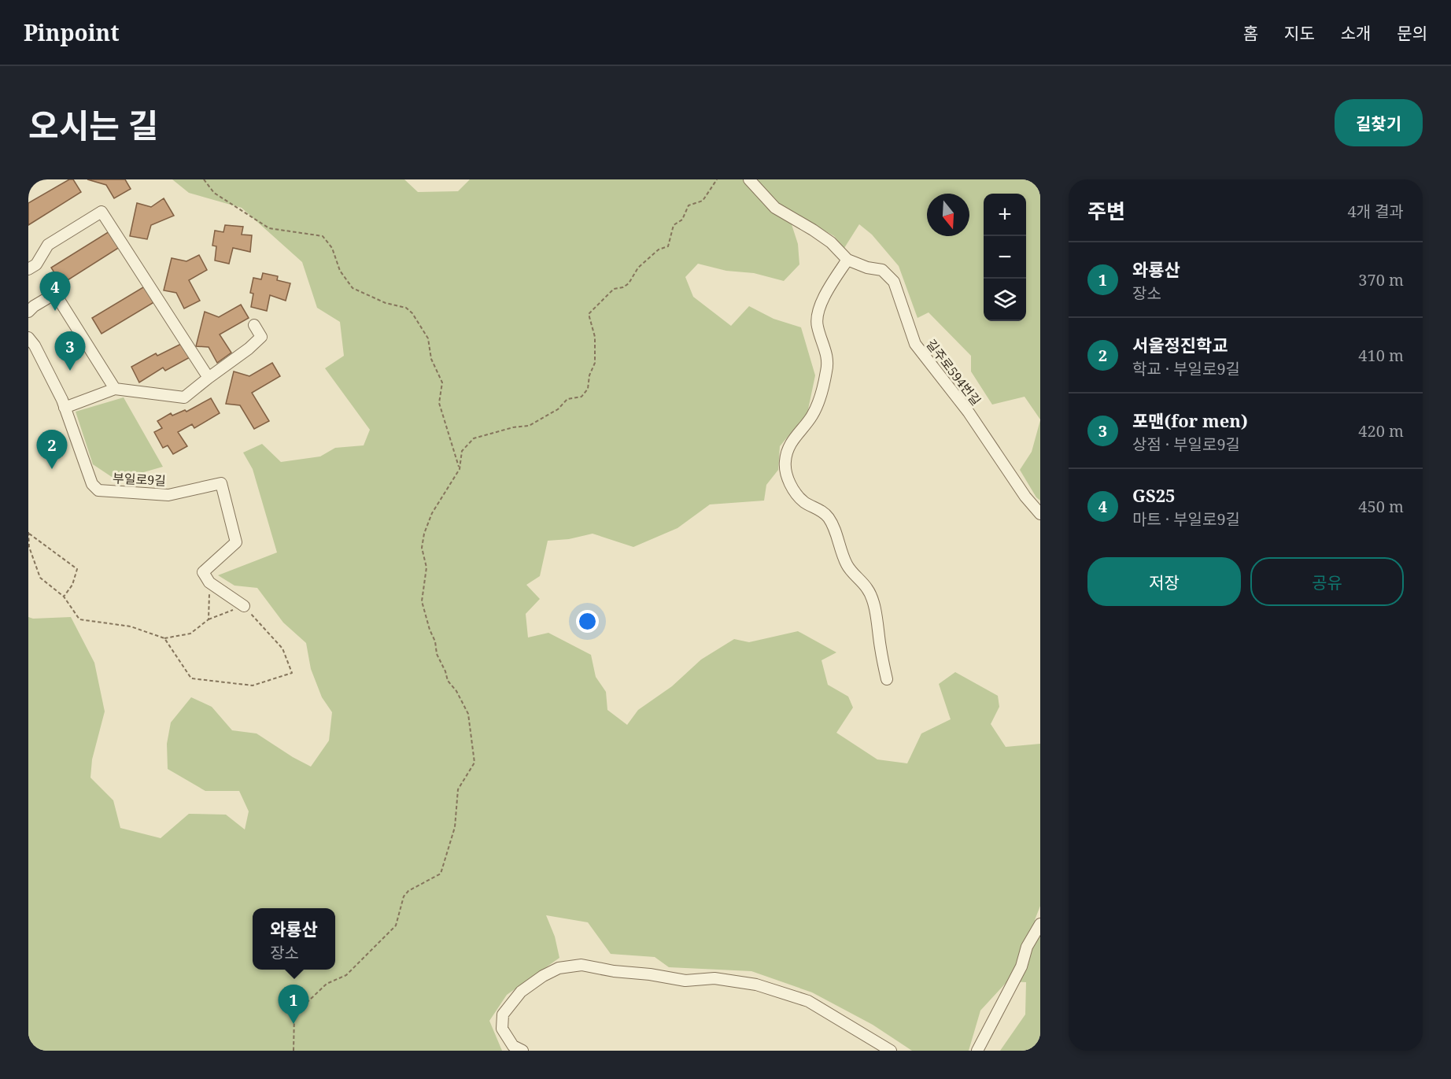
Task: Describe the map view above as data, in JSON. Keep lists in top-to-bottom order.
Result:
{
  "streets": {
    "street": ["길주로594번길", "부일로9길"]
  },
  "north": "bottom",
  "page": {
    "header": "Pinpoint",
    "nav": [
      "홈",
      "지도",
      "소개",
      "문의"
    ],
    "title": "오시는 길",
    "buttons": [
      "길찾기",
      ["저장", "공유"]
    ],
    "heading": ["주변", "4개 결과"],
    "map_buttons": ["+", "−"],
    "list": [
      {
        "mark": "1",
        "name": "와룡산",
        "note": "장소",
        "value": "370 m"
      },
      {
        "mark": "2",
        "name": "서울정진학교",
        "note": "학교 · 부일로9길",
        "value": "410 m"
      },
      {
        "mark": "3",
        "name": "포맨(for men)",
        "note": "상점 · 부일로9길",
        "value": "420 m"
      },
      {
        "mark": "4",
        "name": "GS25",
        "note": "마트 · 부일로9길",
        "value": "450 m"
      }
    ],
    "pins": [
      "4",
      "3",
      "2",
      "1"
    ],
    "popup": ["와룡산", "장소"]
  }
}
